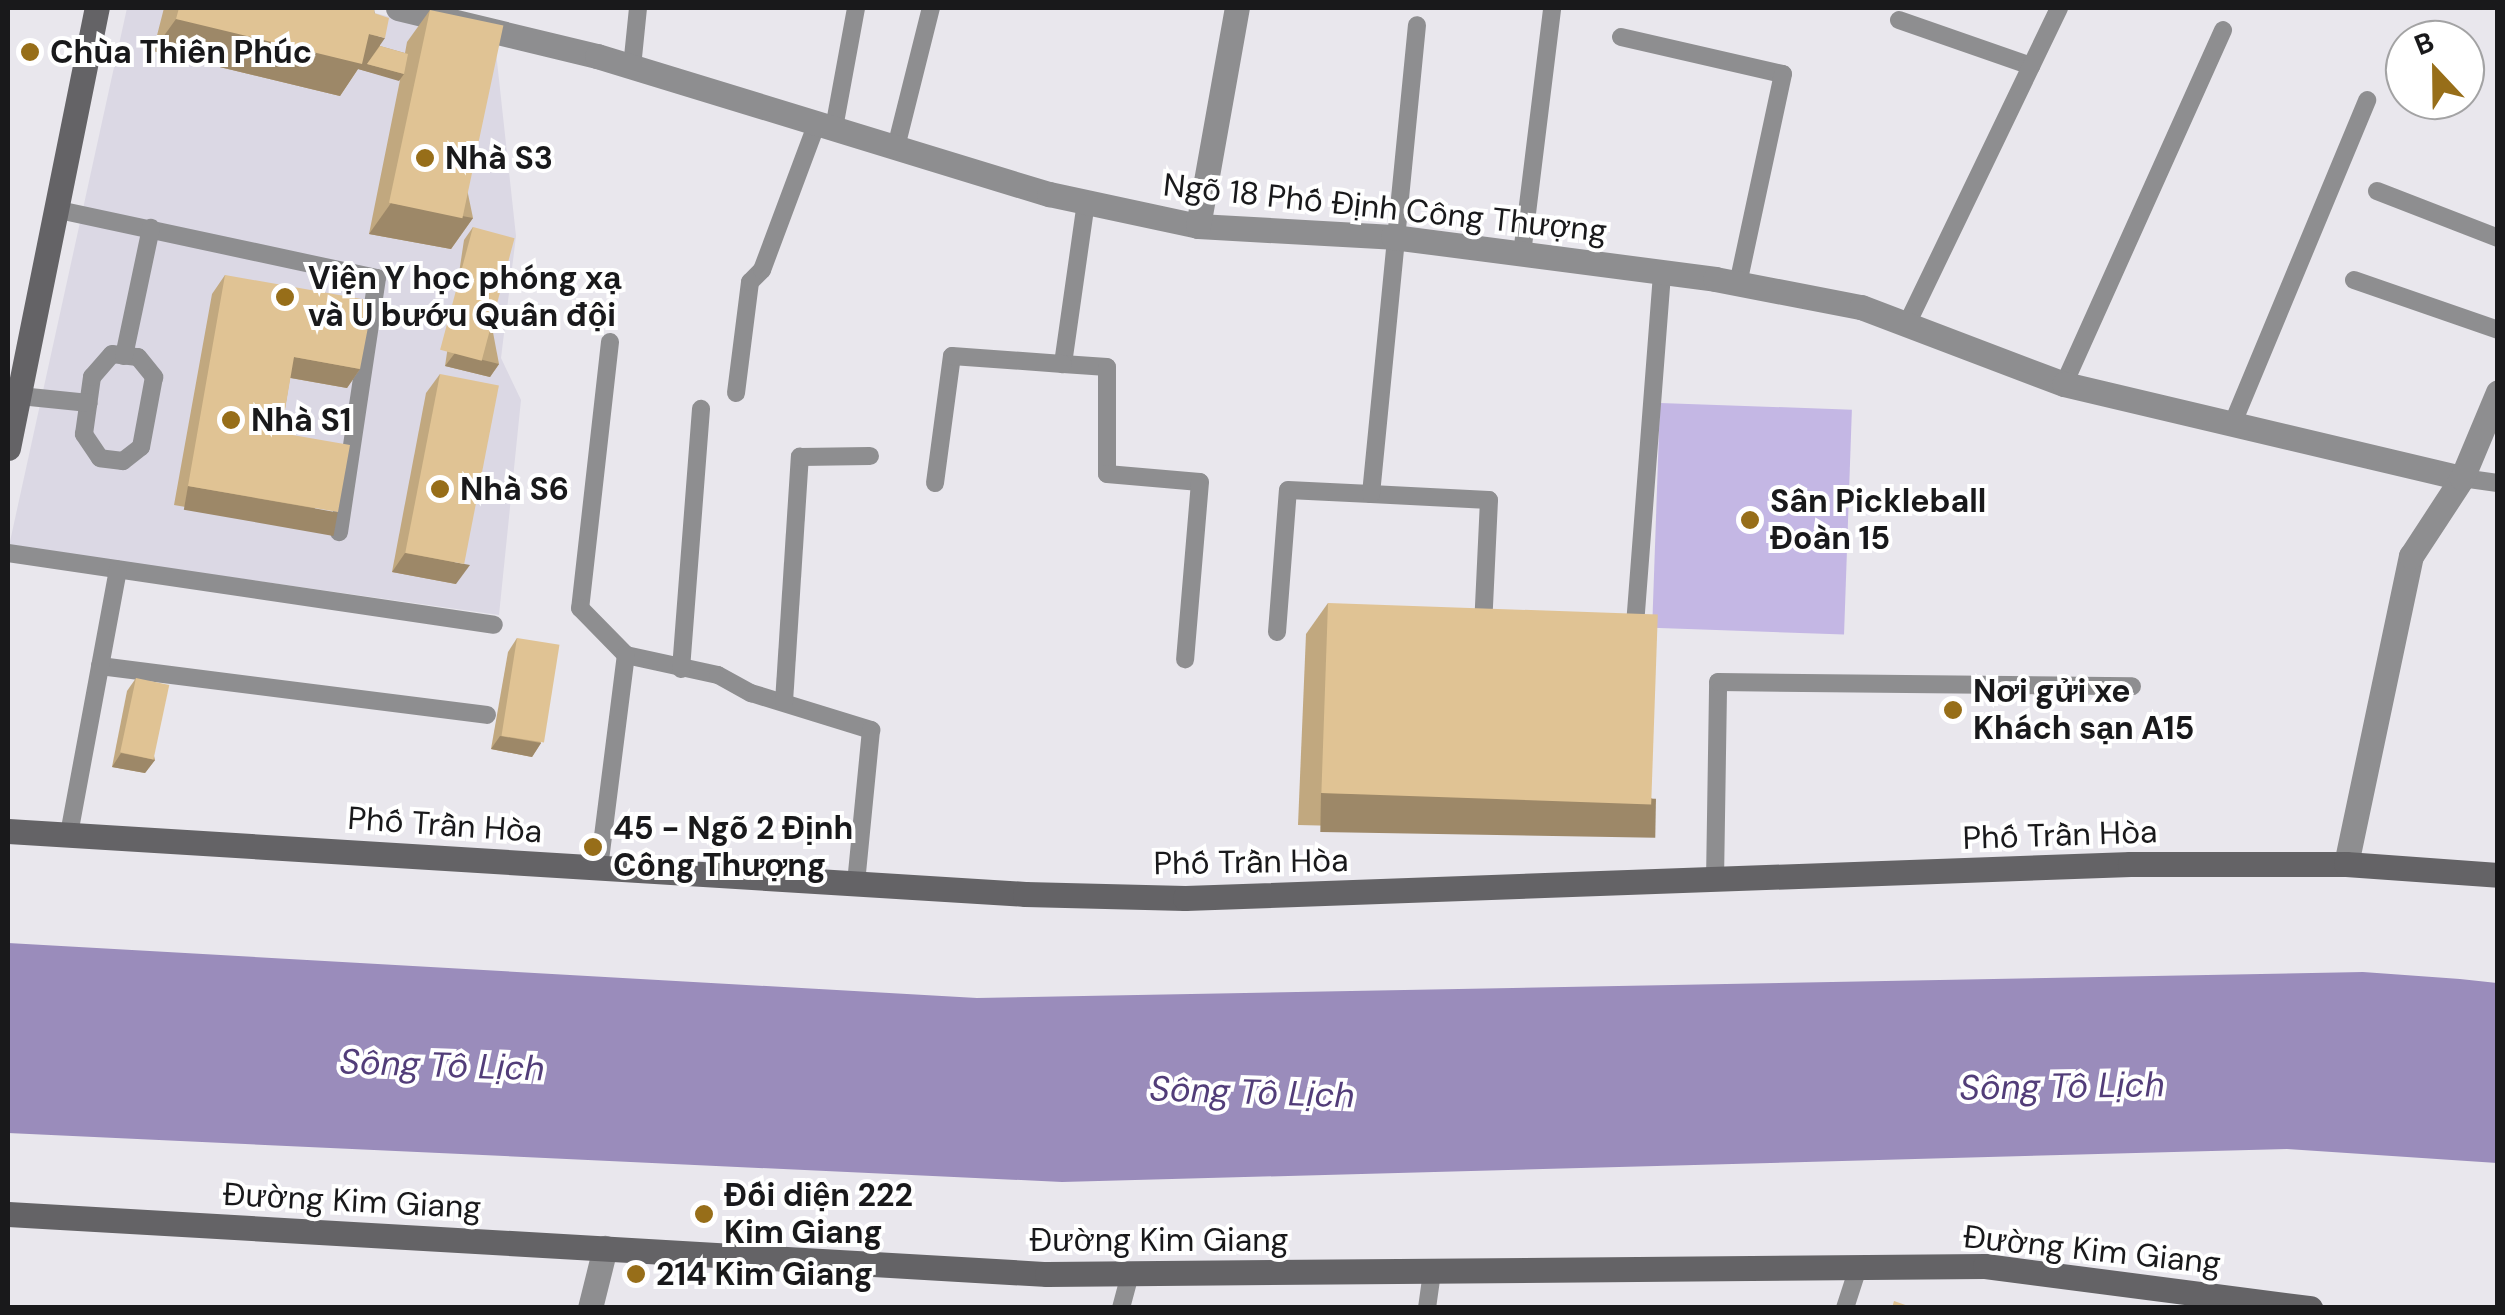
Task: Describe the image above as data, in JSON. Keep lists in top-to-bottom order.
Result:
{
  "streets": {
    "main road": ["Phố Trần Hòa", "Đường Kim Giang"],
    "street": ["Ngõ 18 Phố Định Công Thượng"]
  },
  "water": ["Sông Tô Lịch"],
  "places": [
    "Chùa Thiên Phúc",
    "Nhà S3",
    "Viện Y học phóng xạ và U bướu Quân đội",
    "Nhà S1",
    "Nhà S6",
    "Sân Pickleball Đoàn 15",
    "Nơi gửi xe Khách sạn A15",
    "45 - Ngõ 2 Định Công Thượng",
    "Đối diện 222 Kim Giang",
    "214 Kim Giang"
  ],
  "north": "top"
}
